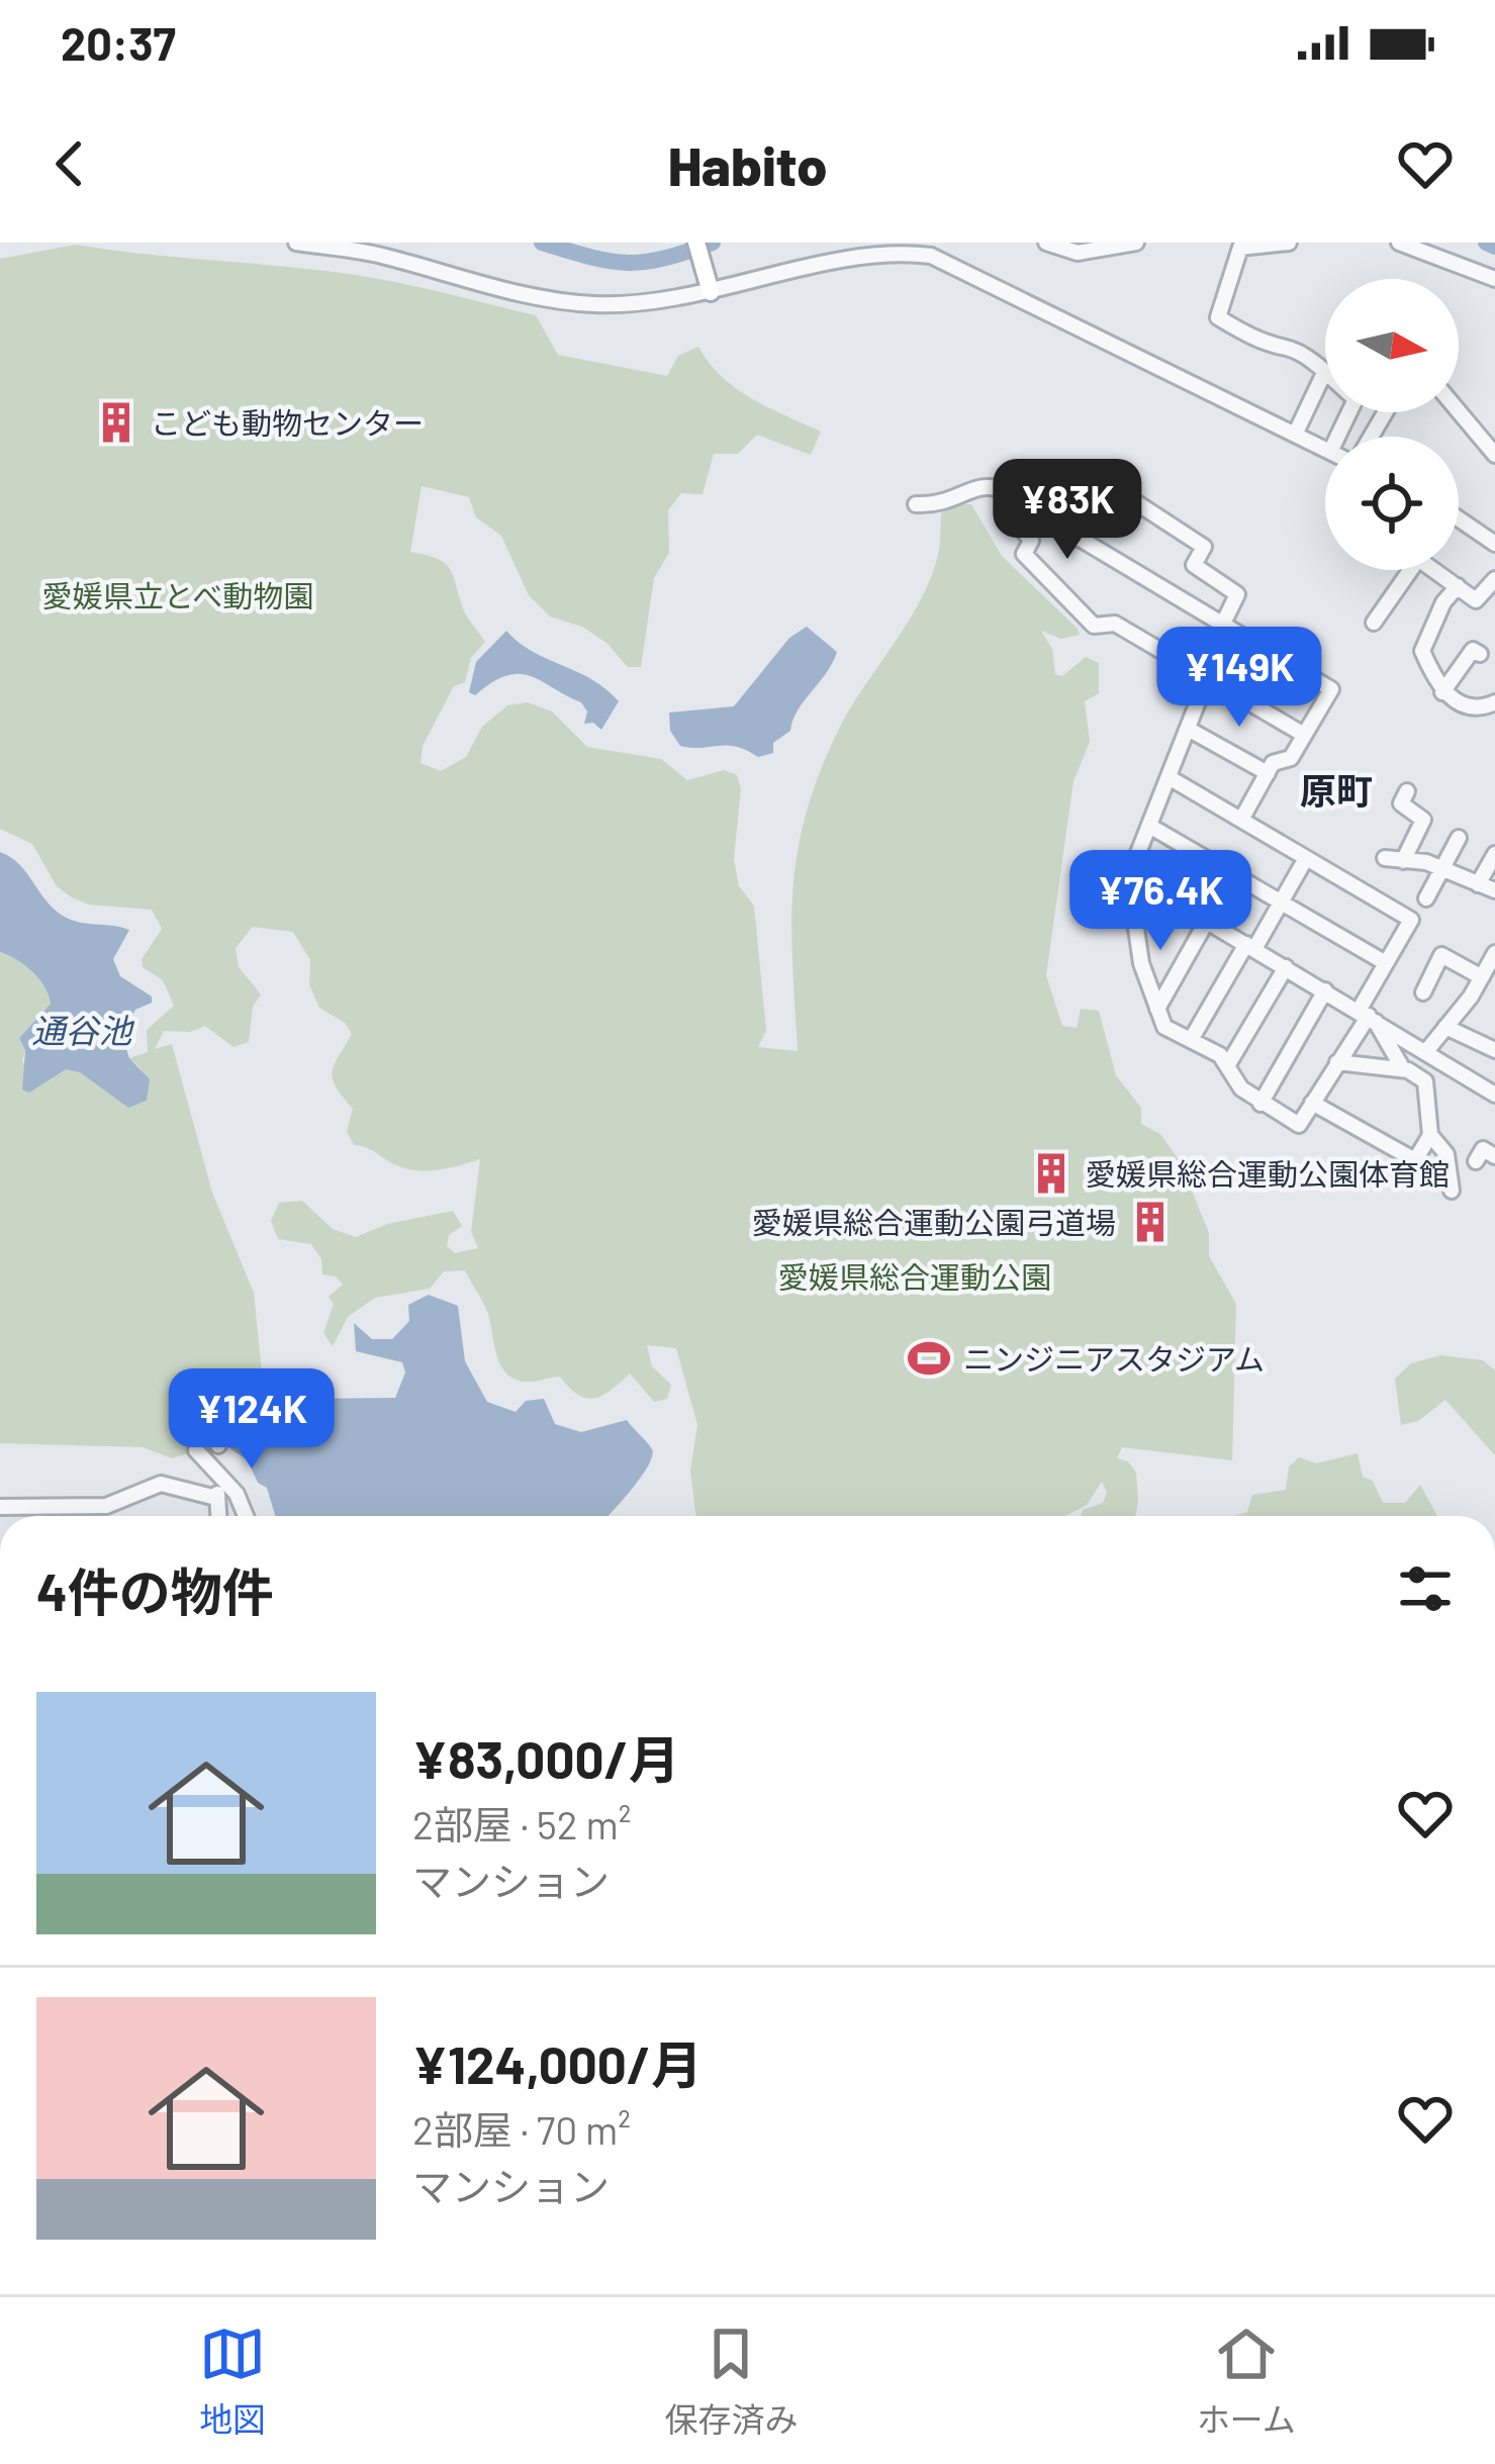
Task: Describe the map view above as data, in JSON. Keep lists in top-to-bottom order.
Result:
{
  "districts": ["原町"],
  "water": ["通谷池"],
  "parks": ["愛媛県立とべ動物園", "愛媛県総合運動公園"],
  "places": {
    "building": ["こども動物センター", "愛媛県総合運動公園体育館", "愛媛県総合運動公園弓道場"],
    "sports": ["ニンジニアスタジアム"]
  },
  "north": "right",
  "page": {
    "status": "20:37",
    "header": "Habito",
    "price": [
      "¥83K",
      "¥149K",
      "¥76.4K",
      "¥124K"
    ],
    "heading": "4件の物件",
    "list": [
      {
        "name": "¥83,000/月",
        "note": "2部屋 · 52 m² · マンション"
      },
      {
        "name": "¥124,000/月",
        "note": "2部屋 · 70 m² · マンション"
      }
    ],
    "tabs": ["地図", "保存済み", "ホーム"]
  }
}
